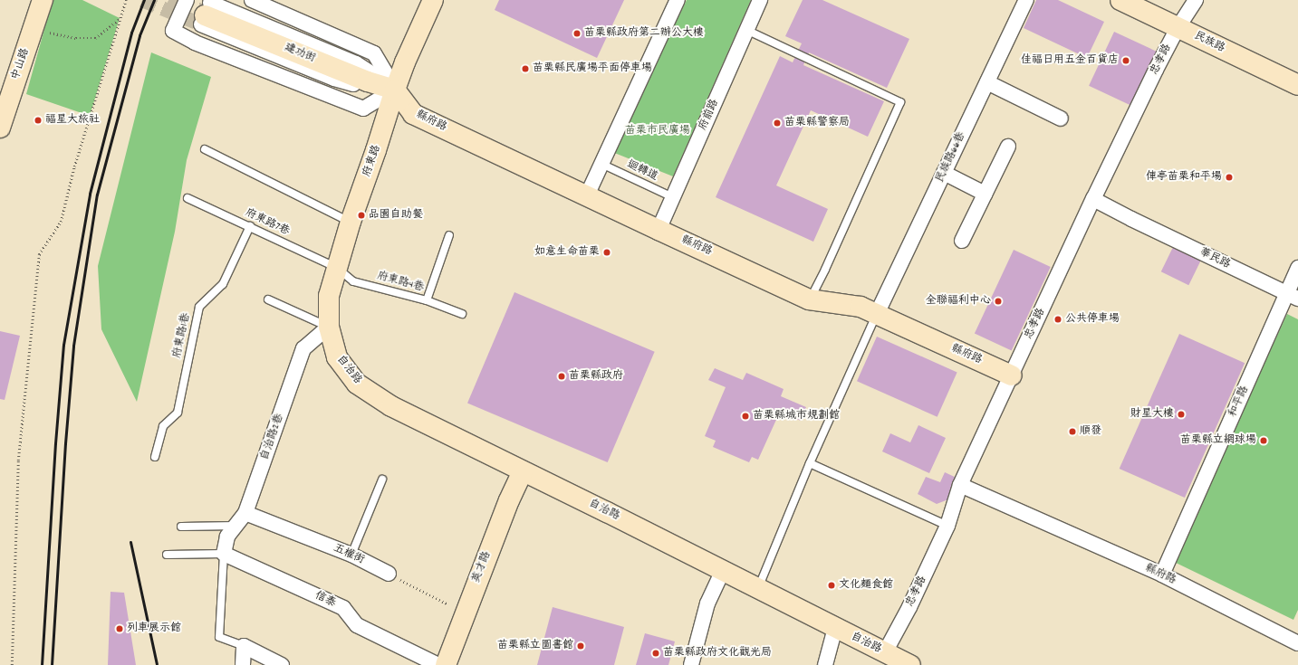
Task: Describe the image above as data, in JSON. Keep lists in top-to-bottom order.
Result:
{
  "streets": {
    "street": [
      "民族路",
      "建功街",
      "忠孝路",
      "中山路",
      "府前路",
      "縣府路",
      "民族路66巷",
      "府東路",
      "華民路",
      "自治路",
      "和平路",
      "自治路2巷",
      "五權街",
      "英才路",
      "信泰"
    ],
    "lane": [
      "迴轉道",
      "府東路7巷",
      "府東路4巷",
      "府東路1巷"
    ]
  },
  "crossings": [
    ["民族路", "忠孝路"],
    ["建功街", "縣府路"],
    ["建功街", "府東路"],
    ["忠孝路", "縣府路"],
    ["忠孝路", "華民路"],
    ["忠孝路", "自治路"],
    ["府前路", "縣府路"],
    ["府前路", "迴轉道"],
    ["縣府路", "民族路66巷"],
    ["縣府路", "府東路"],
    ["縣府路", "和平路"],
    ["府東路", "府東路7巷"],
    ["府東路", "府東路4巷"],
    ["府東路", "自治路"],
    ["府東路", "自治路2巷"],
    ["府東路7巷", "府東路4巷"],
    ["府東路7巷", "府東路1巷"],
    ["華民路", "和平路"],
    ["自治路", "自治路2巷"],
    ["自治路", "英才路"],
    ["自治路2巷", "五權街"],
    ["自治路2巷", "信泰"]
  ],
  "parks": ["苗栗市民廣場"],
  "places": [
    "苗栗縣政府第二辦公大樓",
    "佳福日用五金百貨店",
    "苗栗縣民廣場平面停車場",
    "福星大旅社",
    "苗栗縣警察局",
    "俥亭苗栗和平場",
    "品園自助餐",
    "如意生命苗栗",
    "全聯福利中心",
    "公共停車場",
    "苗栗縣政府",
    "財星大樓",
    "苗栗縣城市規劃館",
    "順發",
    "苗栗縣立網球場",
    "文化麵食館",
    "列車展示館",
    "苗栗縣立圖書館",
    "苗栗縣政府文化觀光局"
  ]
}
